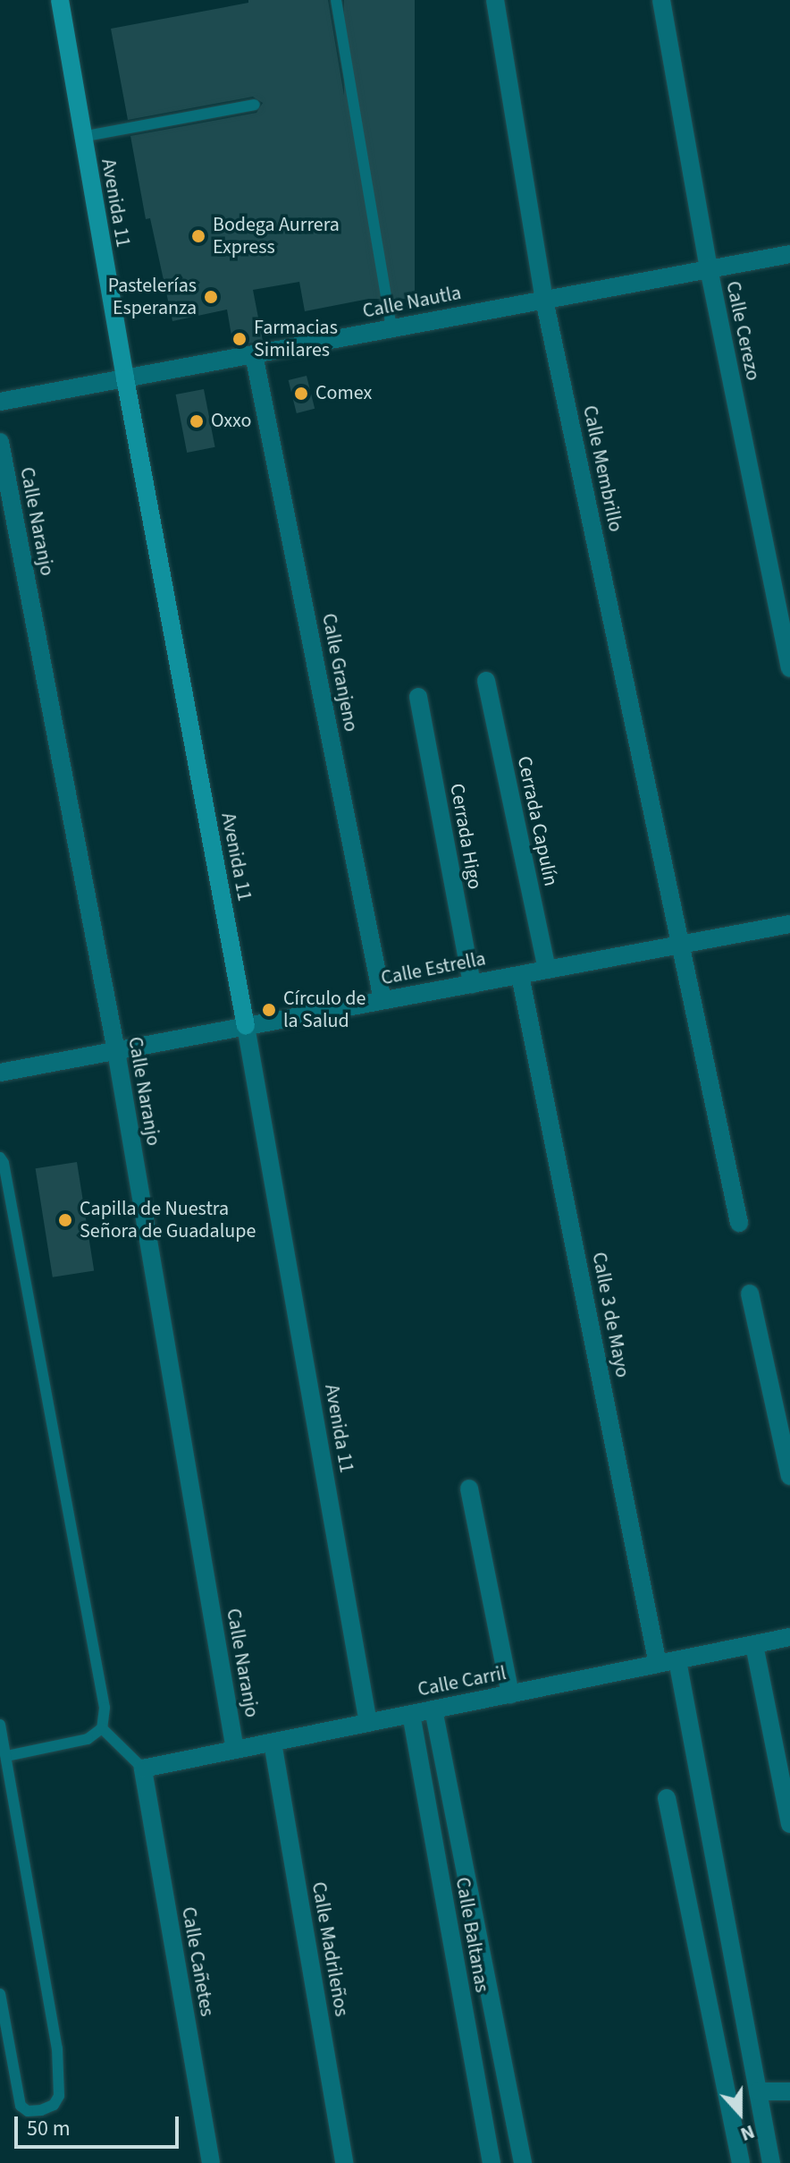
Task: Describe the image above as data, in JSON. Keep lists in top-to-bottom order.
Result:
{
  "streets": {
    "street": [
      "Avenida 11",
      "Calle Nautla",
      "Calle Cerezo",
      "Calle Membrillo",
      "Calle Naranjo",
      "Calle Granjeno",
      "Cerrada Capulín",
      "Cerrada Higo",
      "Calle Estrella",
      "Calle 3 de Mayo",
      "Calle Carril",
      "Calle Baltanas",
      "Calle Madrileños",
      "Calle Cañetes"
    ]
  },
  "crossings": [
    ["Avenida 11", "Calle Nautla"],
    ["Avenida 11", "Calle Estrella"],
    ["Avenida 11", "Calle Carril"],
    ["Calle Nautla", "Calle Cerezo"],
    ["Calle Nautla", "Calle Membrillo"],
    ["Calle Nautla", "Calle Granjeno"],
    ["Calle Membrillo", "Calle Estrella"],
    ["Calle Naranjo", "Calle Estrella"],
    ["Calle Naranjo", "Calle Carril"],
    ["Calle Granjeno", "Calle Estrella"],
    ["Cerrada Capulín", "Calle Estrella"],
    ["Cerrada Higo", "Calle Estrella"],
    ["Calle Estrella", "Calle 3 de Mayo"],
    ["Calle 3 de Mayo", "Calle Carril"],
    ["Calle Carril", "Calle Baltanas"],
    ["Calle Carril", "Calle Madrileños"],
    ["Calle Carril", "Calle Cañetes"]
  ],
  "places": [
    "Bodega Aurrera Express",
    "Pastelerías Esperanza",
    "Farmacias Similares",
    "Comex",
    "Oxxo",
    "Círculo de la Salud",
    "Capilla de Nuestra Señora de Guadalupe"
  ],
  "scale_bar": "50 m",
  "north": "bottom"
}
